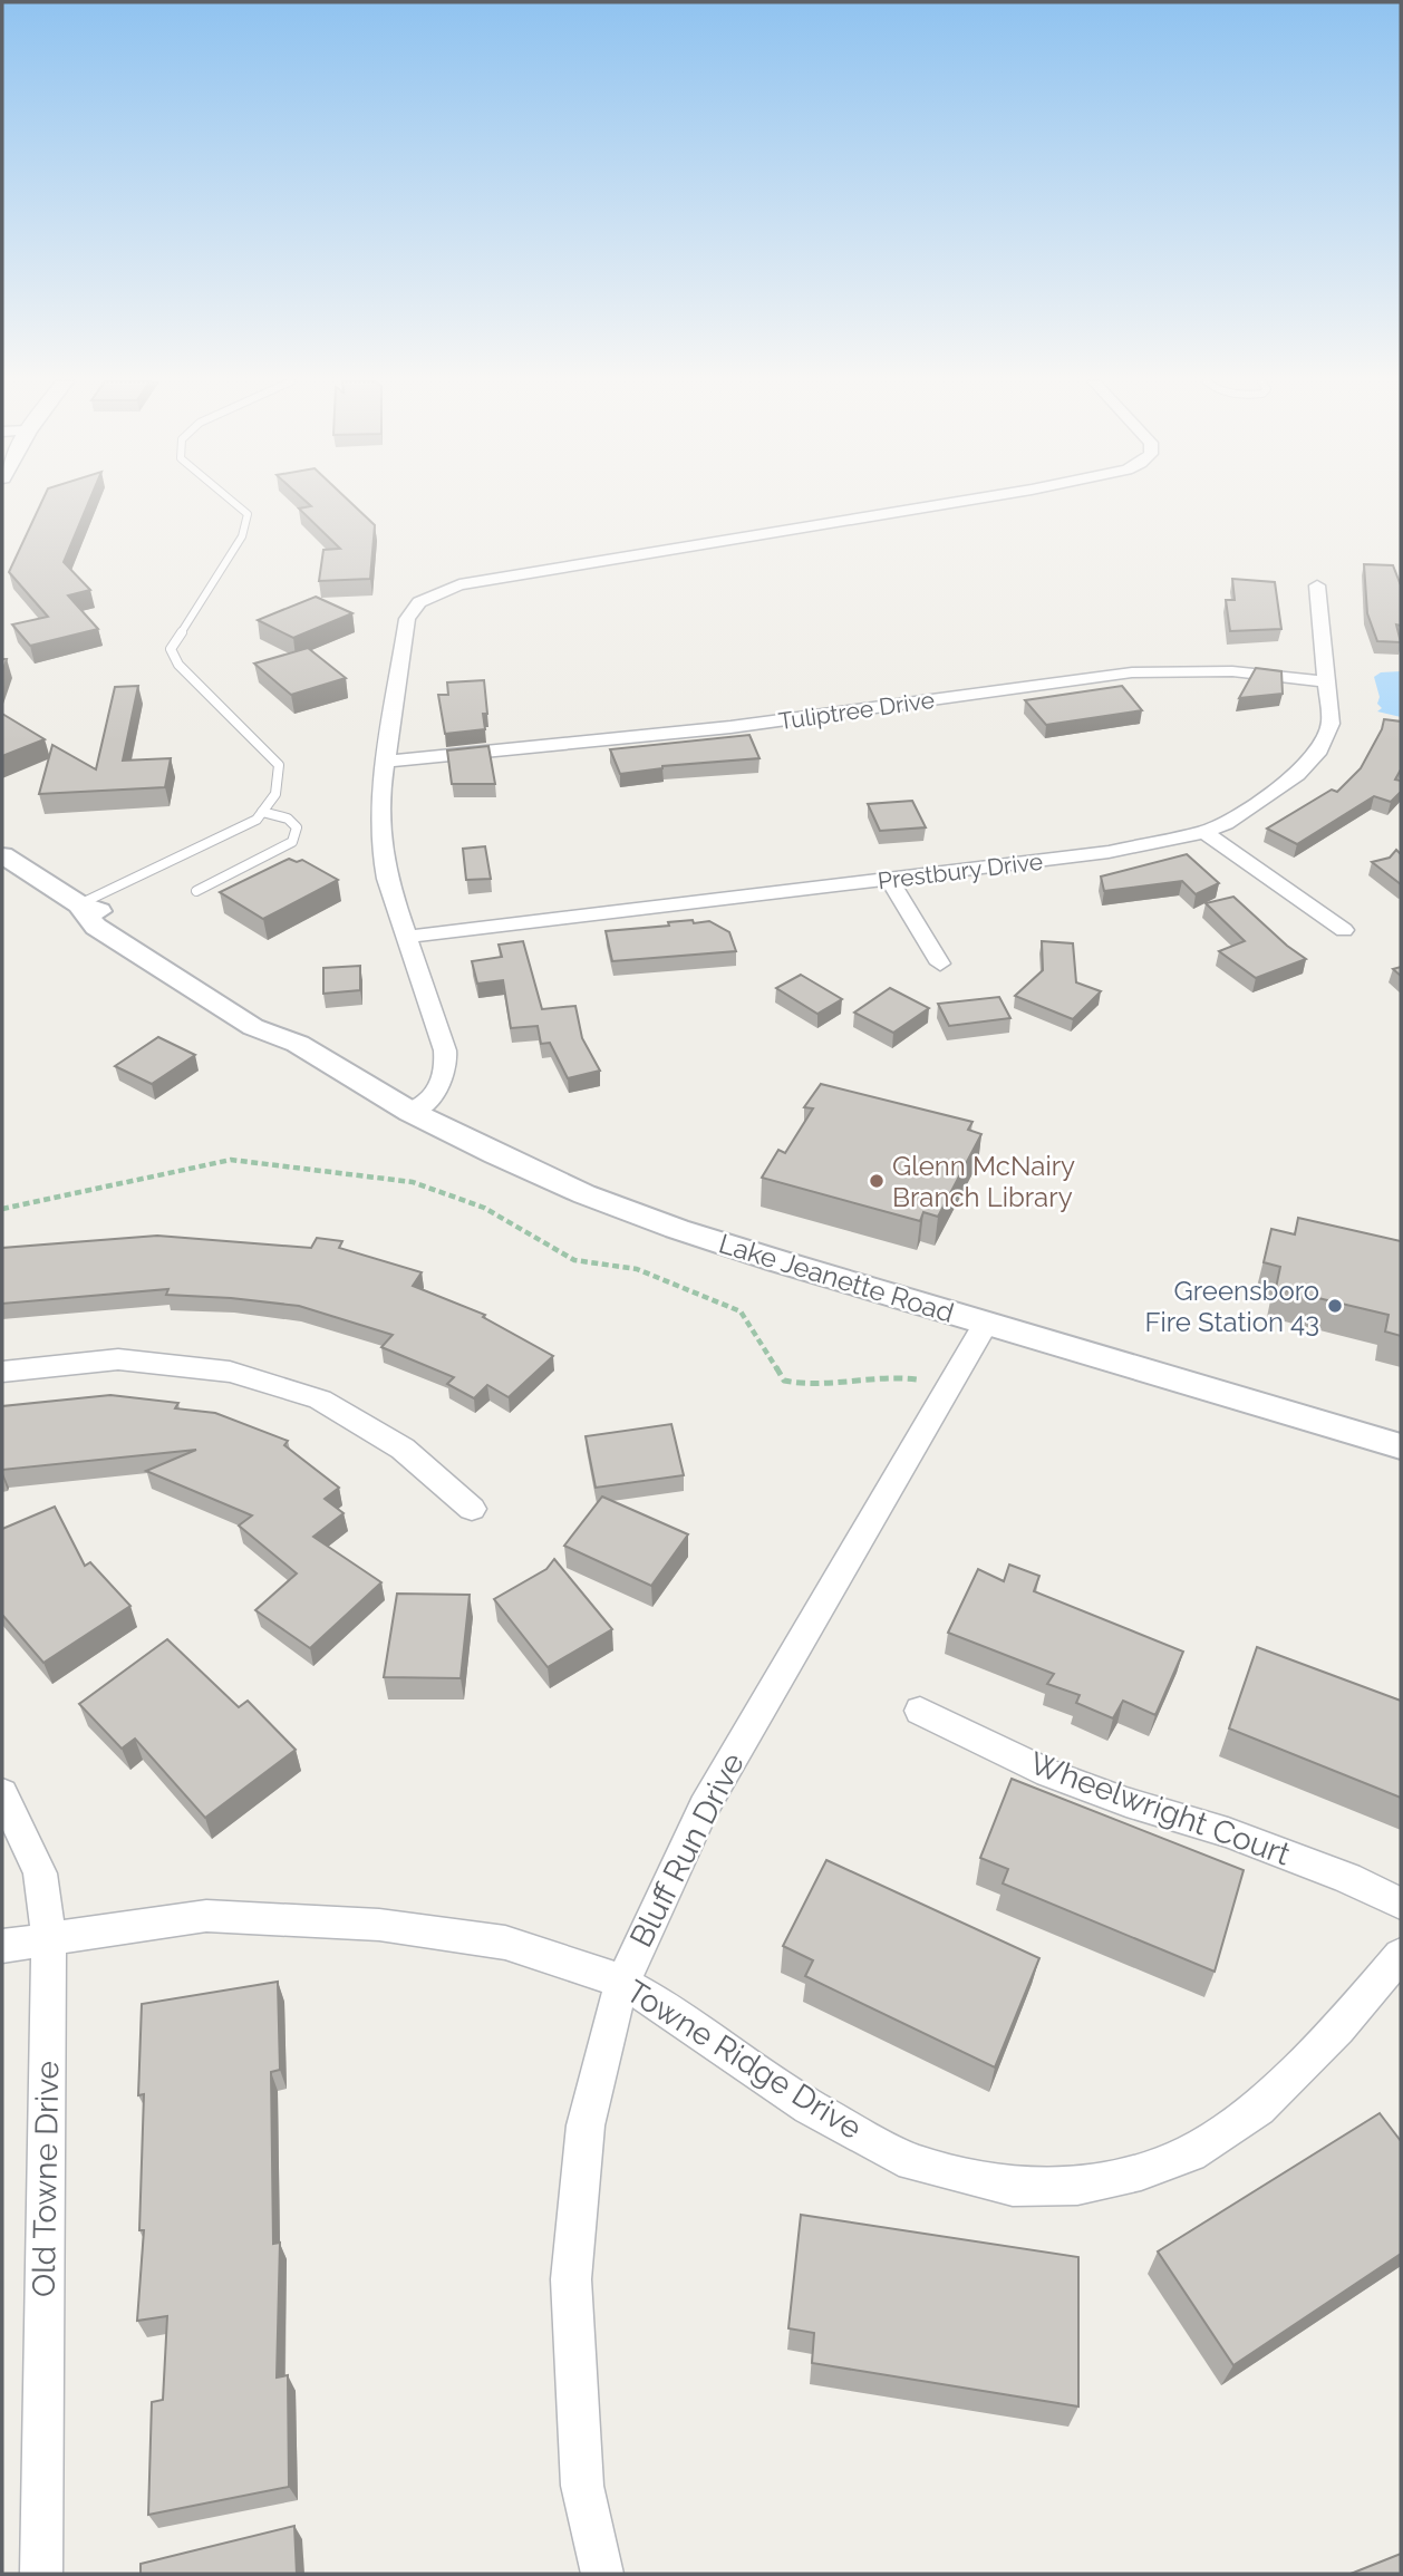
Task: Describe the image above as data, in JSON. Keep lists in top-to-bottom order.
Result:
{
  "streets": {
    "street": [
      "Tuliptree Drive",
      "Prestbury Drive",
      "Lake Jeanette Road",
      "Wheelwright Court",
      "Bluff Run Drive",
      "Towne Ridge Drive",
      "Old Towne Drive"
    ]
  },
  "crossings": [
    ["Tuliptree Drive", "Prestbury Drive"],
    ["Lake Jeanette Road", "Bluff Run Drive"],
    ["Bluff Run Drive", "Towne Ridge Drive"],
    ["Towne Ridge Drive", "Old Towne Drive"]
  ],
  "places": ["Glenn McNairy Branch Library", "Greensboro Fire Station 43"]
}
